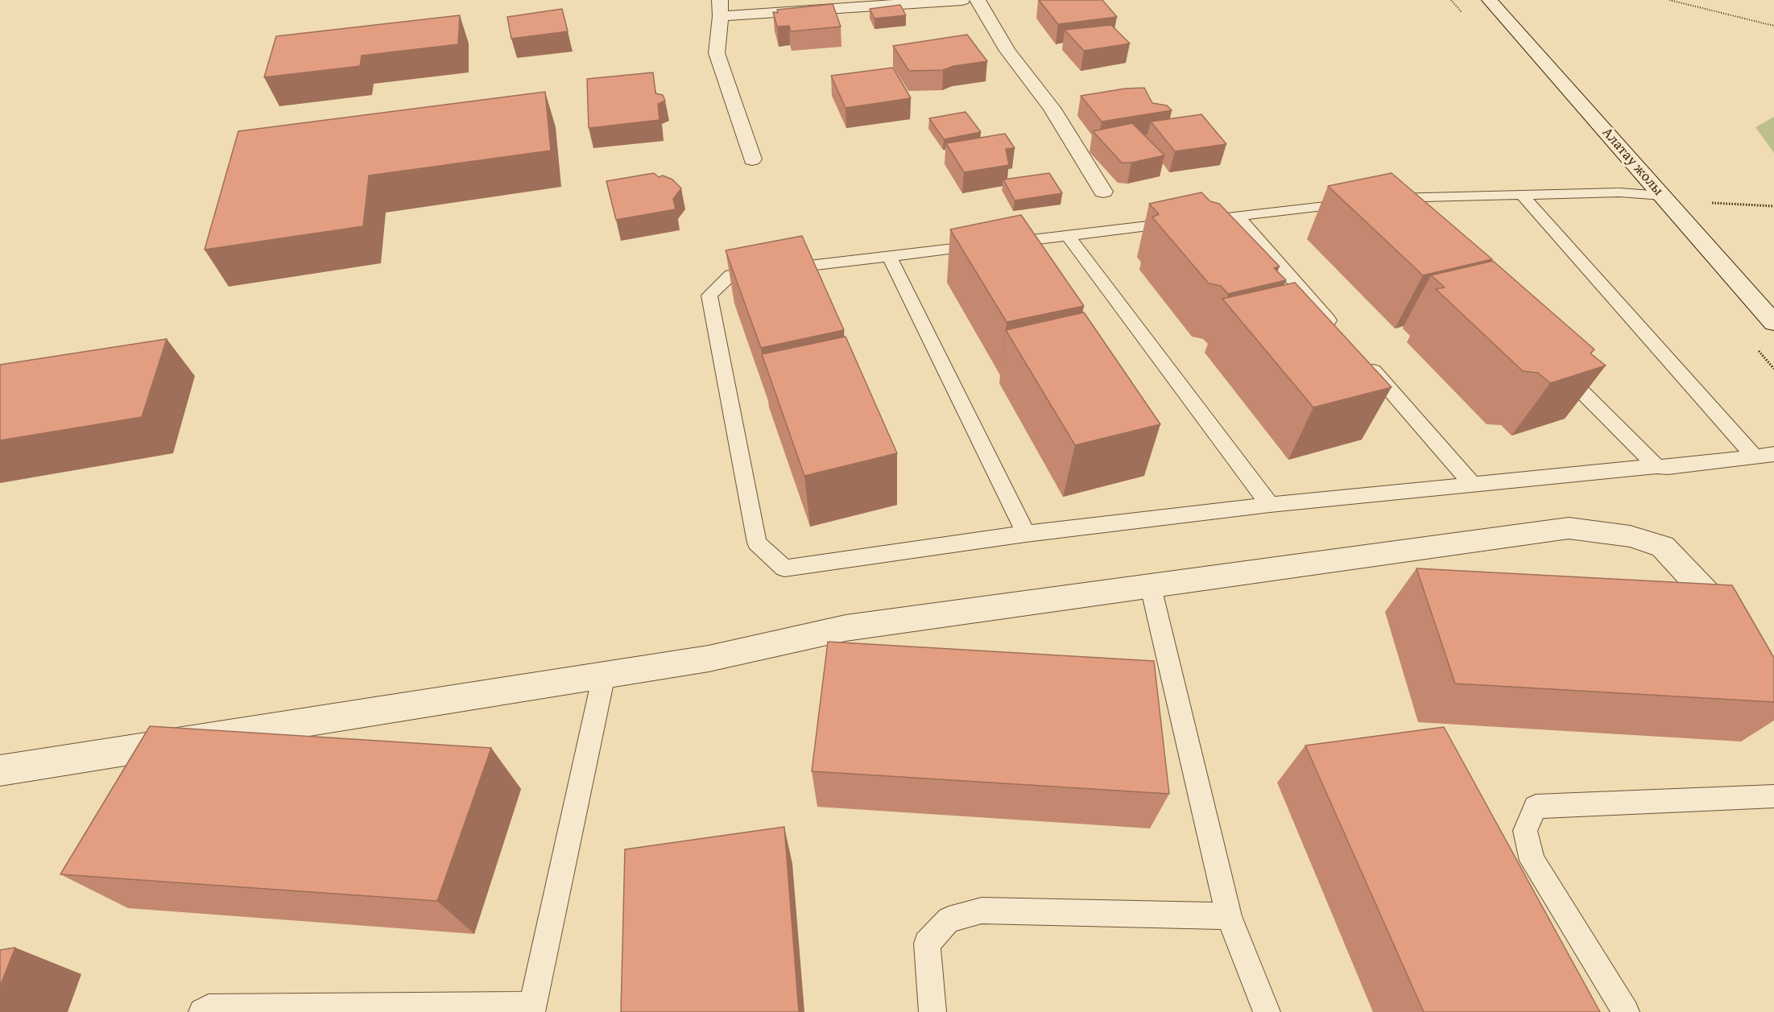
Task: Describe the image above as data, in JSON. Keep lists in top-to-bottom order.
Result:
{
  "streets": {
    "street": ["Алатау жолы"]
  }
}
